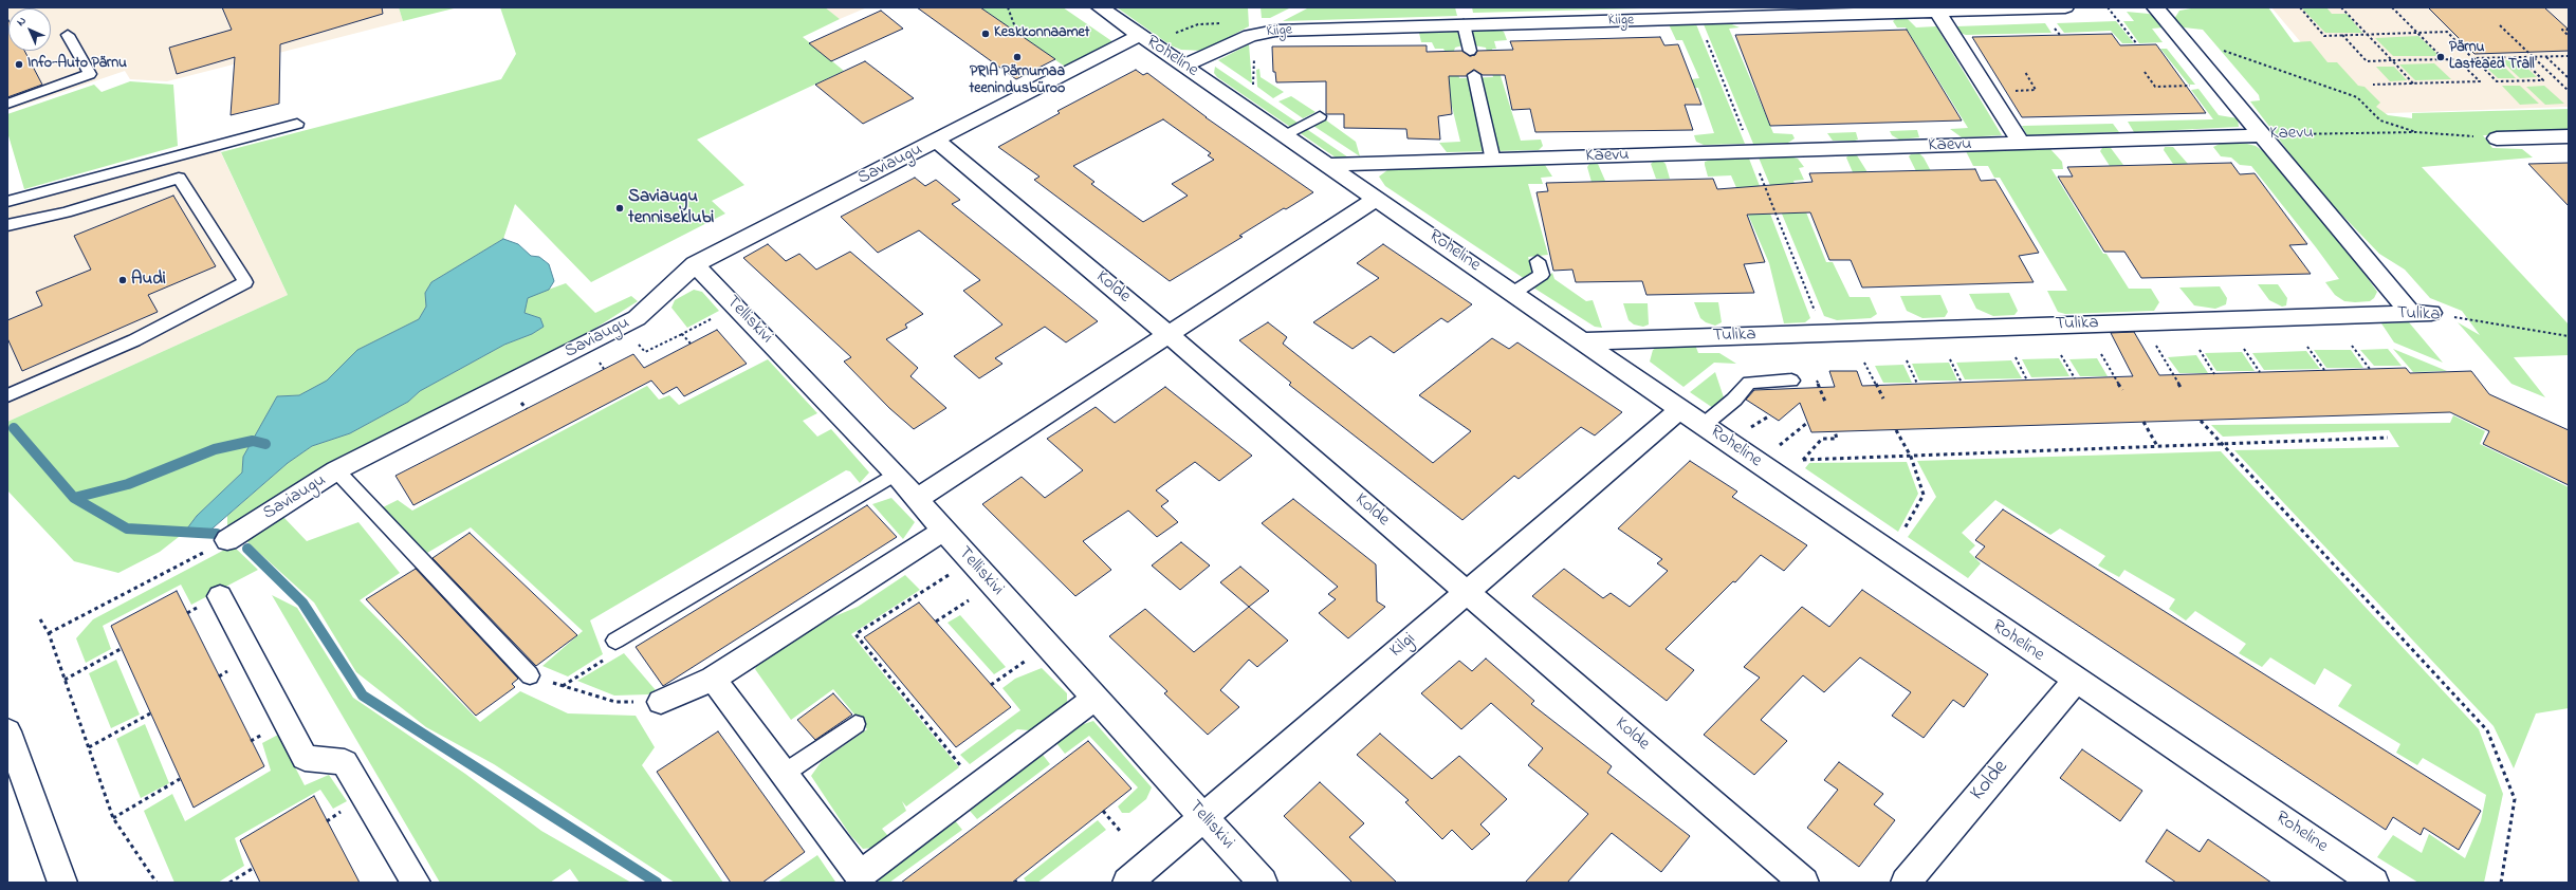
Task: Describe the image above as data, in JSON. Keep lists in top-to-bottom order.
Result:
{
  "streets": {
    "street": [
      "Kiige",
      "Roheline",
      "Kaevu",
      "Saviaugu",
      "Kolde",
      "Tulika",
      "Telliskivi",
      "Kilgi"
    ]
  },
  "crossings": [
    ["Kiige", "Roheline"],
    ["Roheline", "Kaevu"],
    ["Roheline", "Saviaugu"],
    ["Roheline", "Kolde"],
    ["Roheline", "Tulika"],
    ["Roheline", "Kilgi"],
    ["Saviaugu", "Kolde"],
    ["Saviaugu", "Telliskivi"],
    ["Kolde", "Kilgi"],
    ["Telliskivi", "Kilgi"]
  ],
  "places": [
    "Keskkonnaamet",
    "PRIA Pärnumaa teenindusbüroo",
    "Pärnu Lasteaed Trall",
    "Info-Auto Pärnu",
    "Saviaugu tenniseklubi",
    "Audi"
  ],
  "north": "top left"
}
